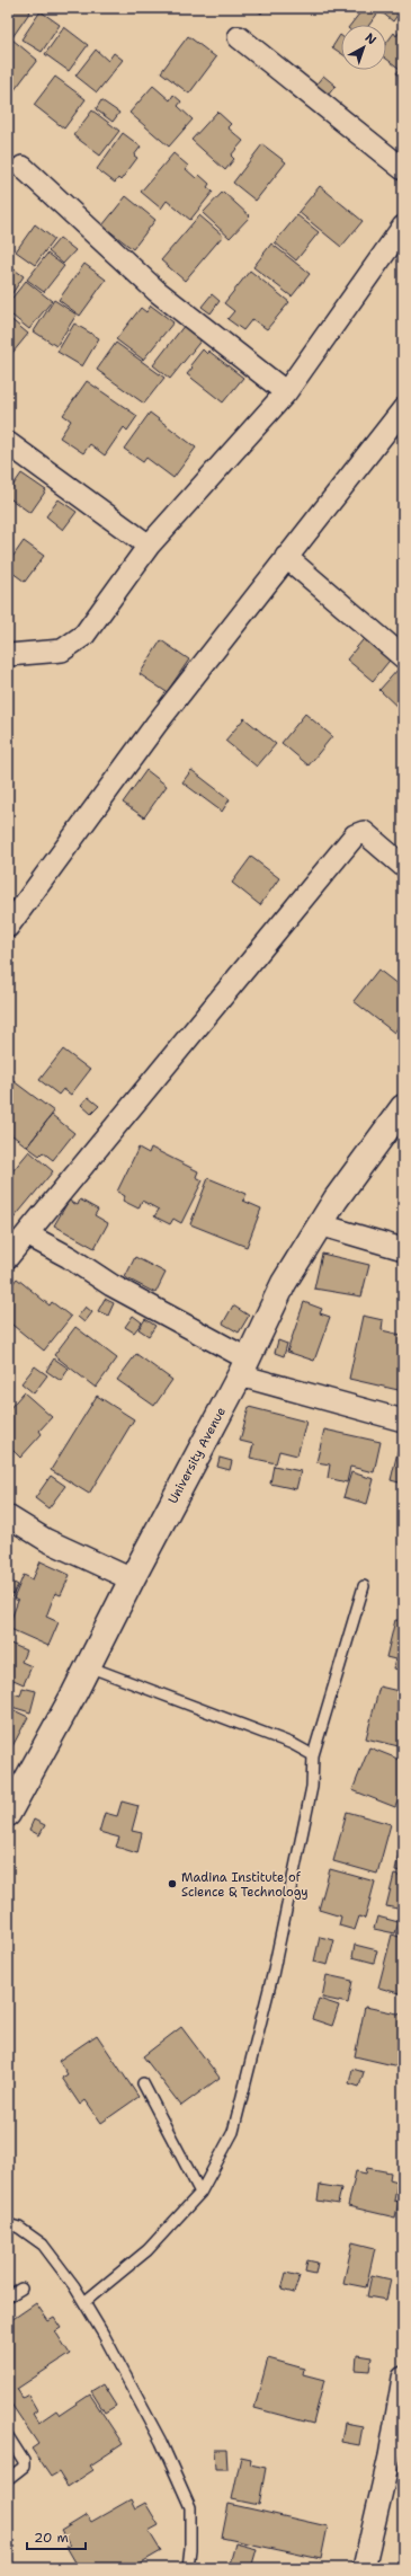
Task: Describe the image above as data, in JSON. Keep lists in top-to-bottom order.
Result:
{
  "streets": {
    "street": ["University Avenue"]
  },
  "places": ["Madina Institute of Science & Technology"],
  "scale_bar": "20 m",
  "north": "top right"
}
